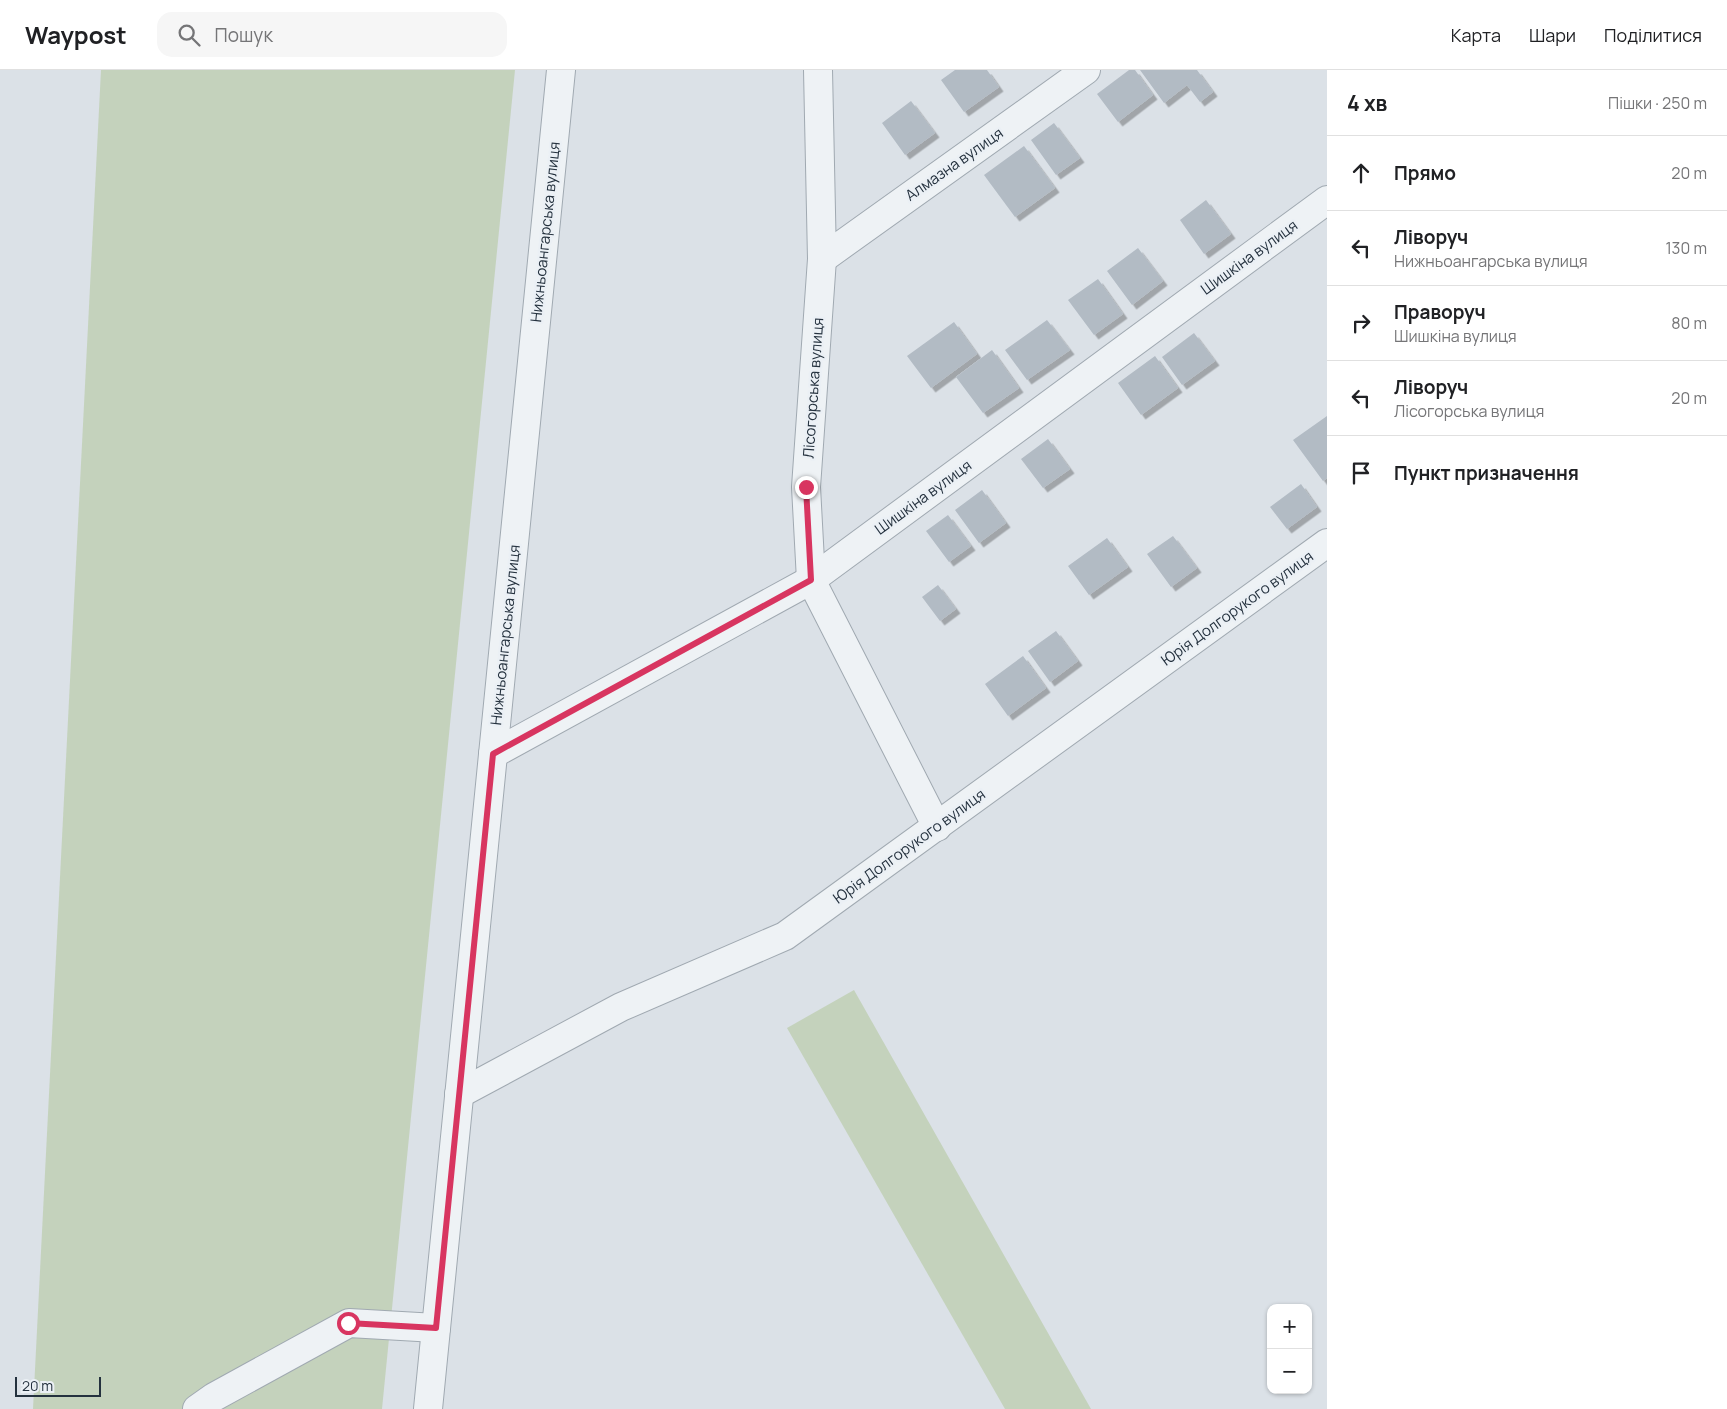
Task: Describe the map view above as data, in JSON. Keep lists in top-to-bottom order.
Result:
{
  "streets": {
    "street": [
      "Алмазна вулиця",
      "Нижньоангарська вулиця",
      "Шишкіна вулиця",
      "Лісогорська вулиця",
      "Юрія Долгорукого вулиця"
    ]
  },
  "crossings": [
    ["Алмазна вулиця", "Лісогорська вулиця"],
    ["Нижньоангарська вулиця", "Шишкіна вулиця"],
    ["Нижньоангарська вулиця", "Юрія Долгорукого вулиця"],
    ["Шишкіна вулиця", "Лісогорська вулиця"],
    ["Лісогорська вулиця", "Юрія Долгорукого вулиця"]
  ],
  "scale_bar": "20 m",
  "page": {
    "header": "Waypost",
    "search": "Пошук",
    "nav": ["Карта", "Шари", "Поділитися"],
    "heading": ["4 хв", "Пішки · 250 m"],
    "list": [
      ["Прямо", "20 m"],
      ["Ліворуч", "Нижньоангарська вулиця", "130 m"],
      ["Праворуч", "Шишкіна вулиця", "80 m"],
      ["Ліворуч", "Лісогорська вулиця", "20 m"],
      "Пункт призначення"
    ],
    "map_buttons": ["+", "−"],
    "scale": "20 m"
  }
}
